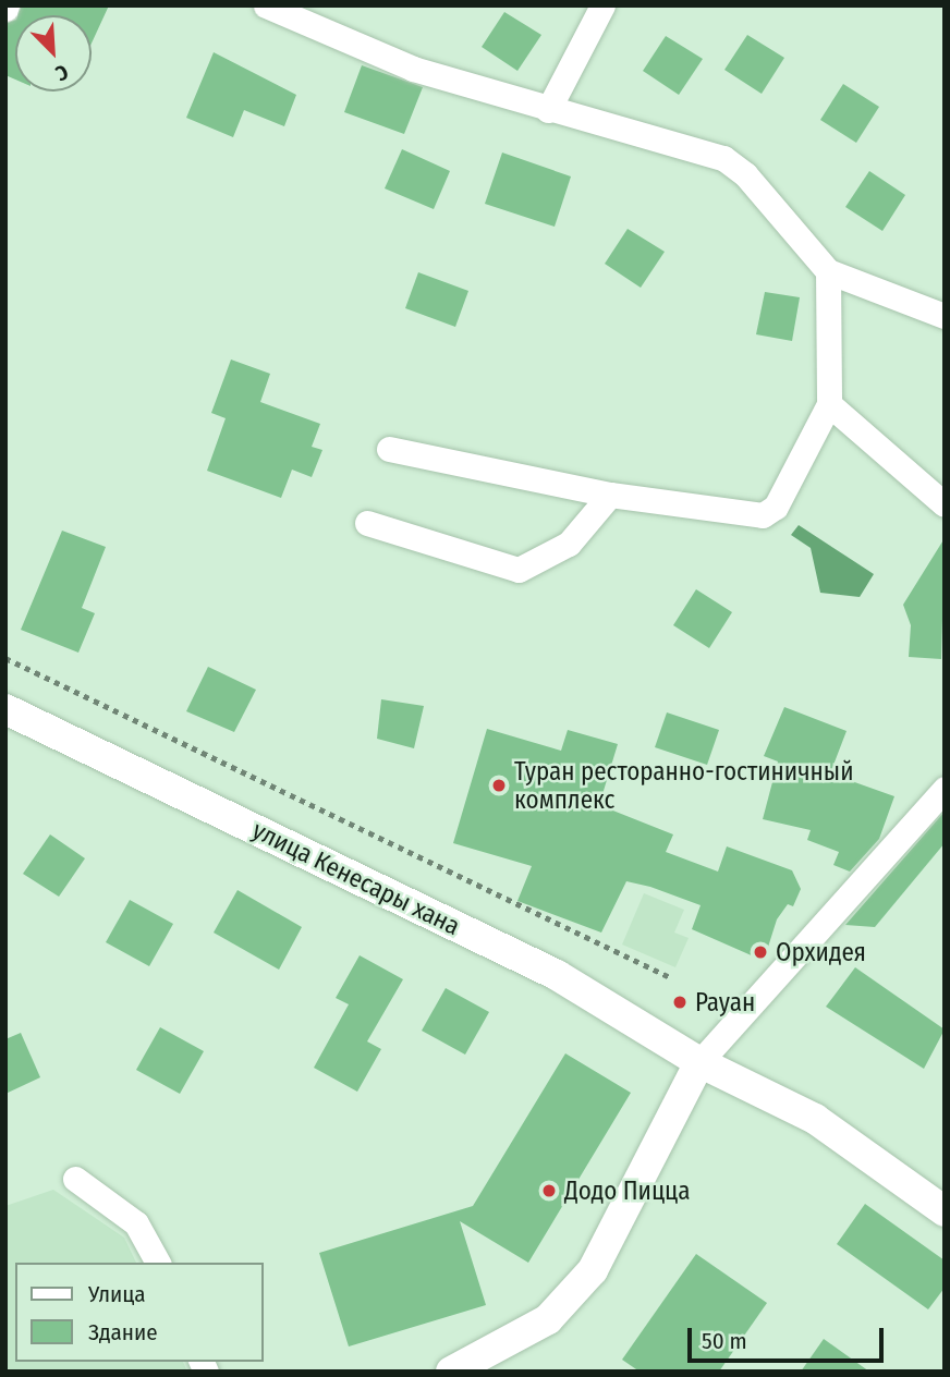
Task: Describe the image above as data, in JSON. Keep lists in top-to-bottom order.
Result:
{
  "streets": {
    "street": ["улица Кенесары хана"]
  },
  "places": [
    "Туран ресторанно-гостиничный комплекс",
    "Орхидея",
    "Рауан",
    "Додо Пицца"
  ],
  "legend": ["Улица", "Здание"],
  "scale_bar": "50 m",
  "north": "bottom right"
}
